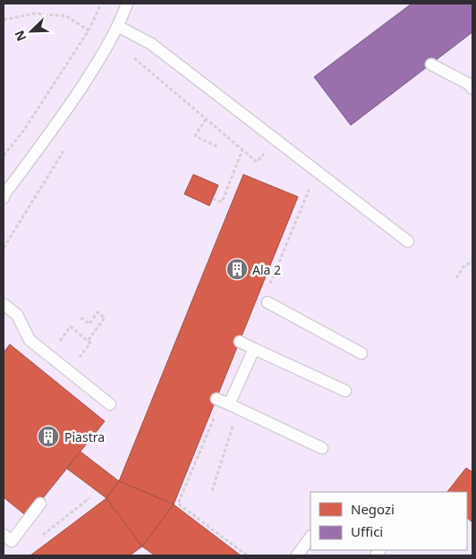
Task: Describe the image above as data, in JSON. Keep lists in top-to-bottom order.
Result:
{
  "places": {
    "building": ["Ala 2", "Piastra"]
  },
  "legend": ["Negozi", "Uffici"],
  "north": "bottom left"
}
